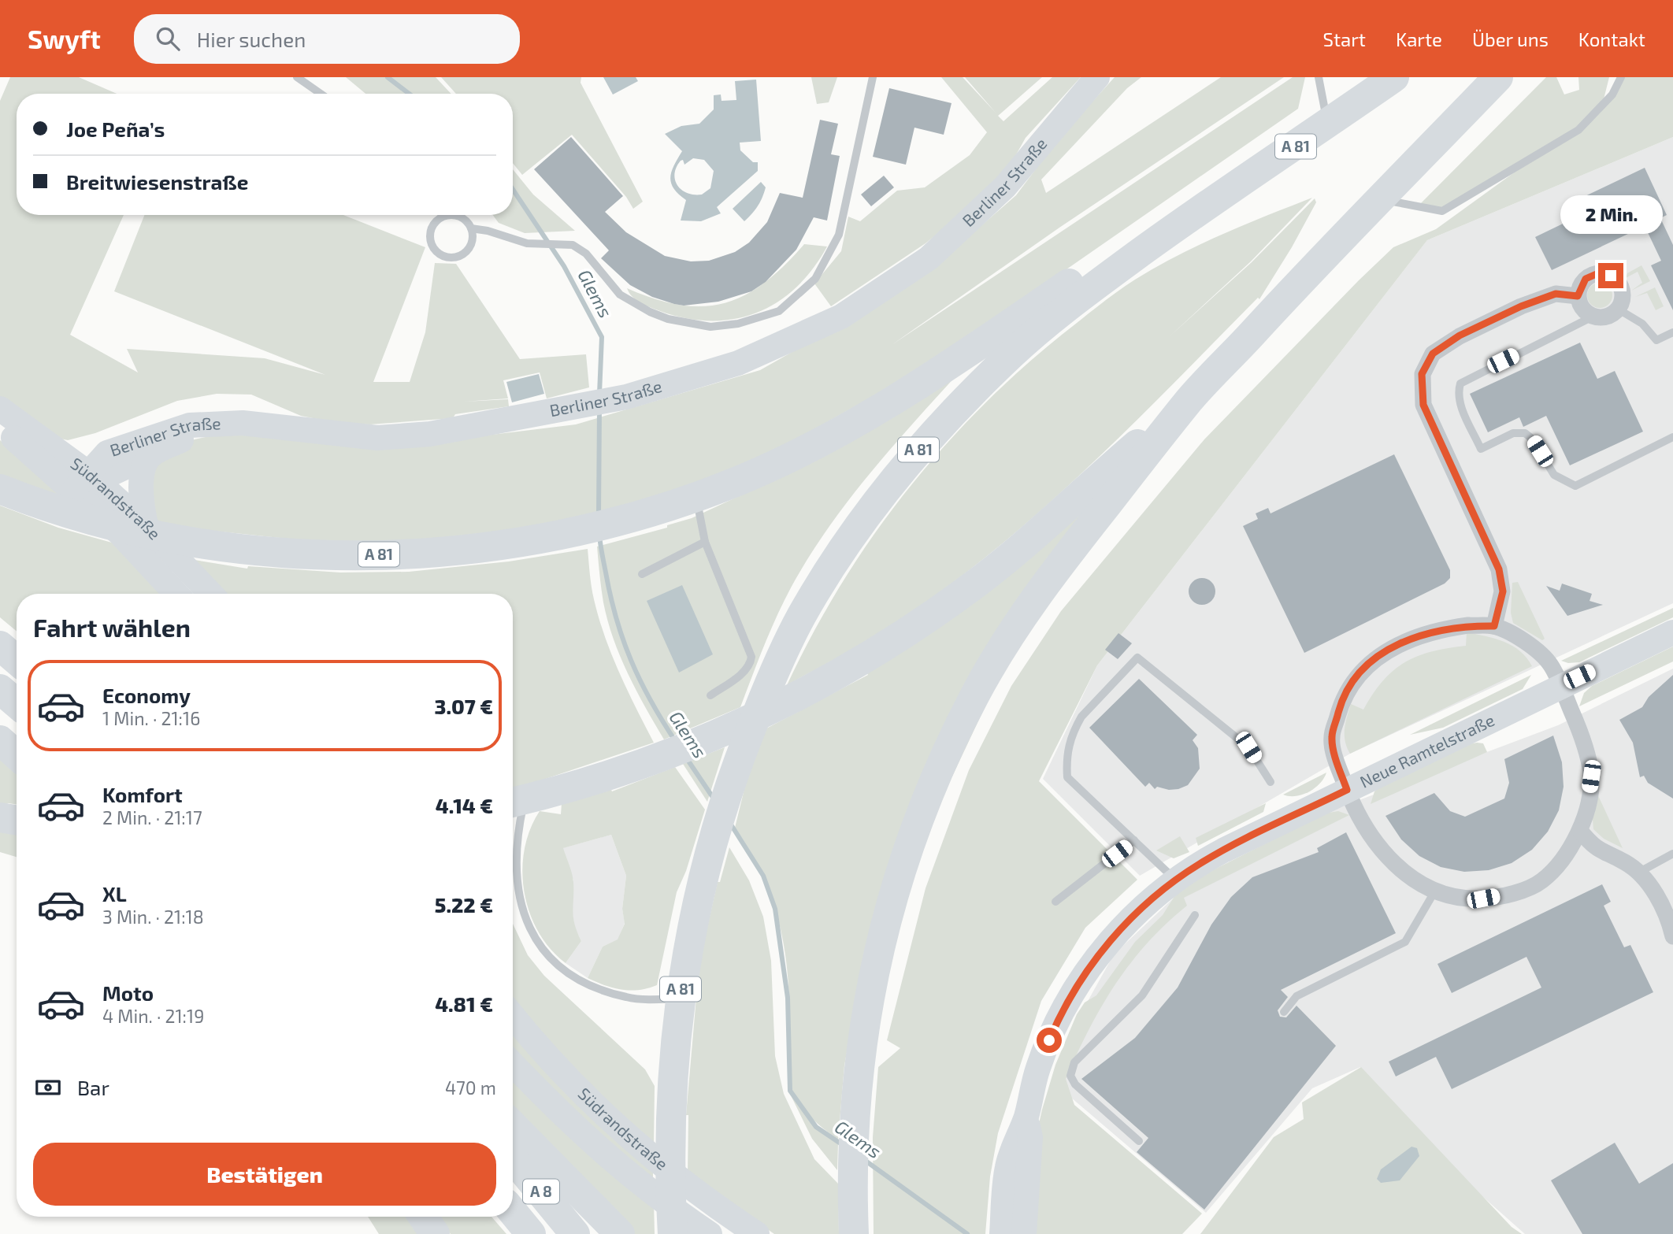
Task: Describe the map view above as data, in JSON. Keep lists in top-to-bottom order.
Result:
{
  "streets": {
    "highway": ["A 81", "A 8"],
    "main road": ["Berliner Straße", "Südrandstraße", "Neue Ramtelstraße"]
  },
  "crossings": [
    ["A 81", "Berliner Straße"],
    ["A 81", "Südrandstraße"],
    ["Berliner Straße", "Südrandstraße"]
  ],
  "water": ["Glems"],
  "page": {
    "header": "Swyft",
    "search": "Hier suchen",
    "nav": [
      "Start",
      "Karte",
      "Über uns",
      "Kontakt"
    ],
    "banner": ["Joe Peña’s", "Breitwiesenstraße"],
    "bubble": "2 Min.",
    "heading": "Fahrt wählen",
    "list": [
      {
        "name": "Economy",
        "note": "1 Min. · 21:16",
        "value": "3.07 €"
      },
      {
        "name": "Komfort",
        "note": "2 Min. · 21:17",
        "value": "4.14 €"
      },
      {
        "name": "XL",
        "note": "3 Min. · 21:18",
        "value": "5.22 €"
      },
      {
        "name": "Moto",
        "note": "4 Min. · 21:19",
        "value": "4.81 €"
      }
    ],
    "pay": ["Bar", "470 m"],
    "buttons": "Bestätigen"
  }
}
